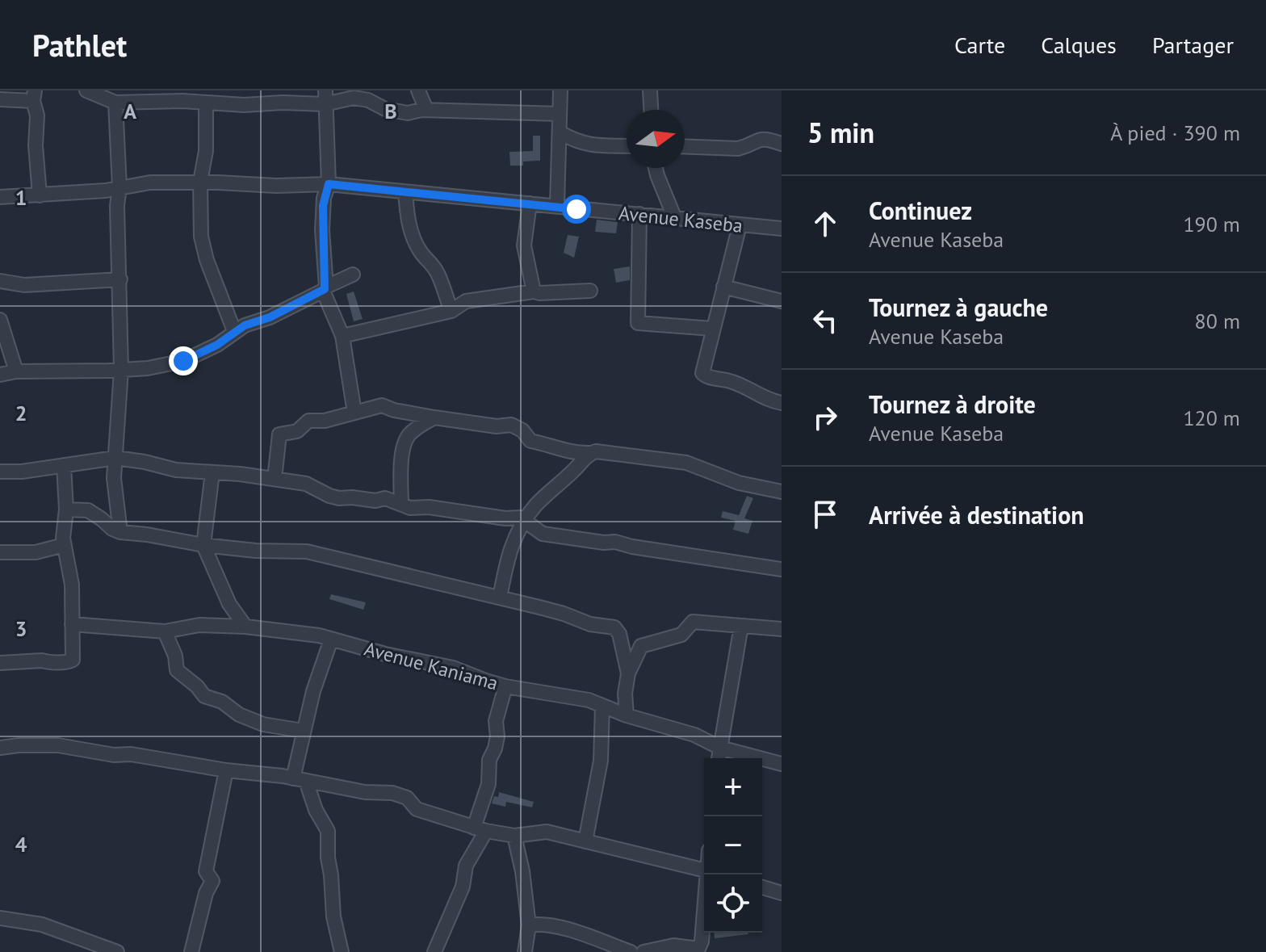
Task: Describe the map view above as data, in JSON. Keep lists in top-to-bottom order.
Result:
{
  "streets": {
    "street": ["Avenue Kaseba", "Avenue Kaniama"]
  },
  "north": "right",
  "page": {
    "header": "Pathlet",
    "nav": ["Carte", "Calques", "Partager"],
    "heading": ["5 min", "À pied · 390 m"],
    "list": [
      ["Continuez", "Avenue Kaseba", "190 m"],
      ["Tournez à gauche", "Avenue Kaseba", "80 m"],
      ["Tournez à droite", "Avenue Kaseba", "120 m"],
      "Arrivée à destination"
    ],
    "map_buttons": ["+", "−"]
  },
  "grid": {
    "columns": ["A", "B"],
    "rows": [
      "1",
      "2",
      "3",
      "4"
    ]
  }
}
